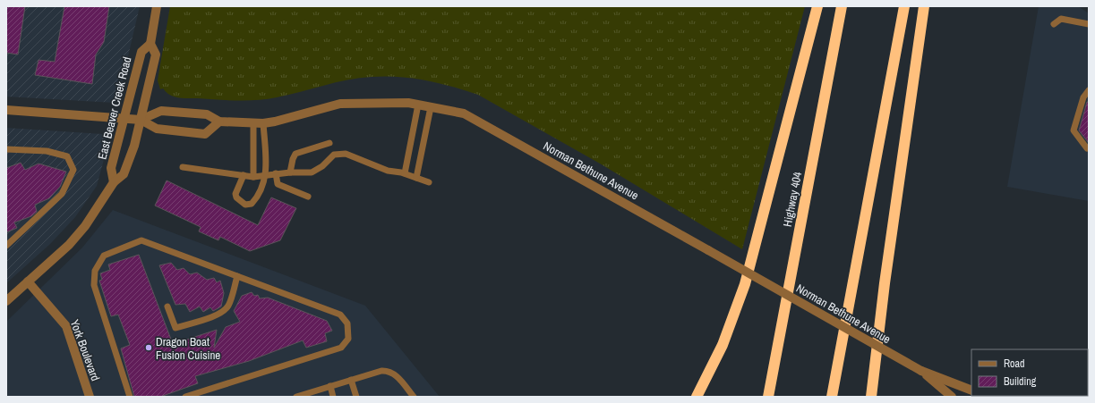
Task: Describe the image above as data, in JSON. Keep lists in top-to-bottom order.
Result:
{
  "streets": {
    "highway": ["Highway 404"],
    "street": ["East Beaver Creek Road", "Norman Bethune Avenue", "York Boulevard"]
  },
  "crossings": [
    ["East Beaver Creek Road", "Norman Bethune Avenue"],
    ["East Beaver Creek Road", "York Boulevard"]
  ],
  "places": ["Dragon Boat Fusion Cuisine"],
  "legend": ["Road", "Building"]
}
